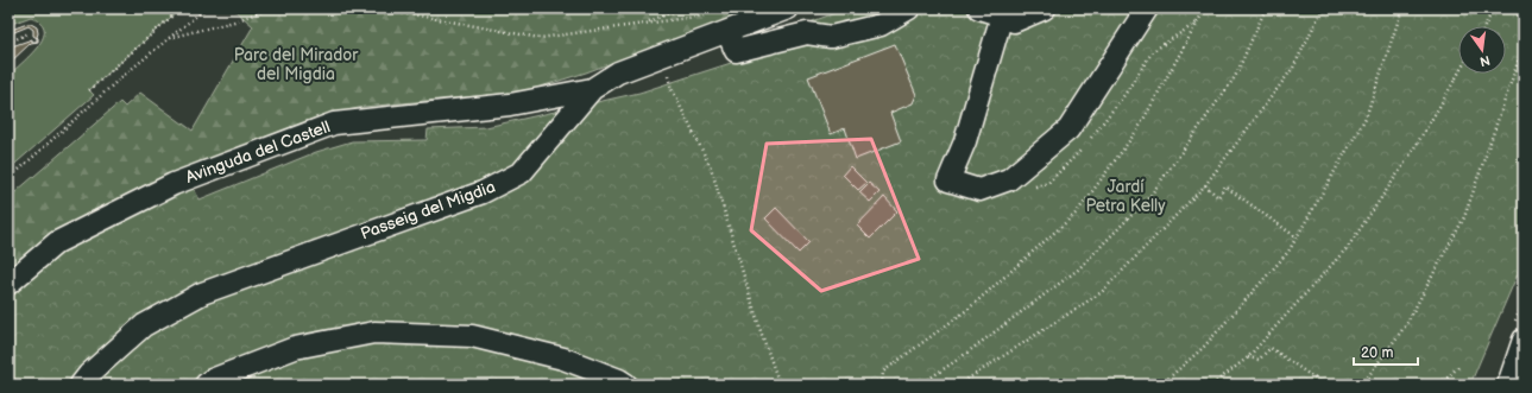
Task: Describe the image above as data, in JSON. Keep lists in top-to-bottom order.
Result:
{
  "streets": {
    "street": ["Avinguda del Castell", "Passeig del Migdia"]
  },
  "crossings": [
    ["Avinguda del Castell", "Passeig del Migdia"]
  ],
  "parks": ["Parc del Mirador del Migdia", "Jardí Petra Kelly"],
  "scale_bar": "20 m",
  "north": "bottom"
}
